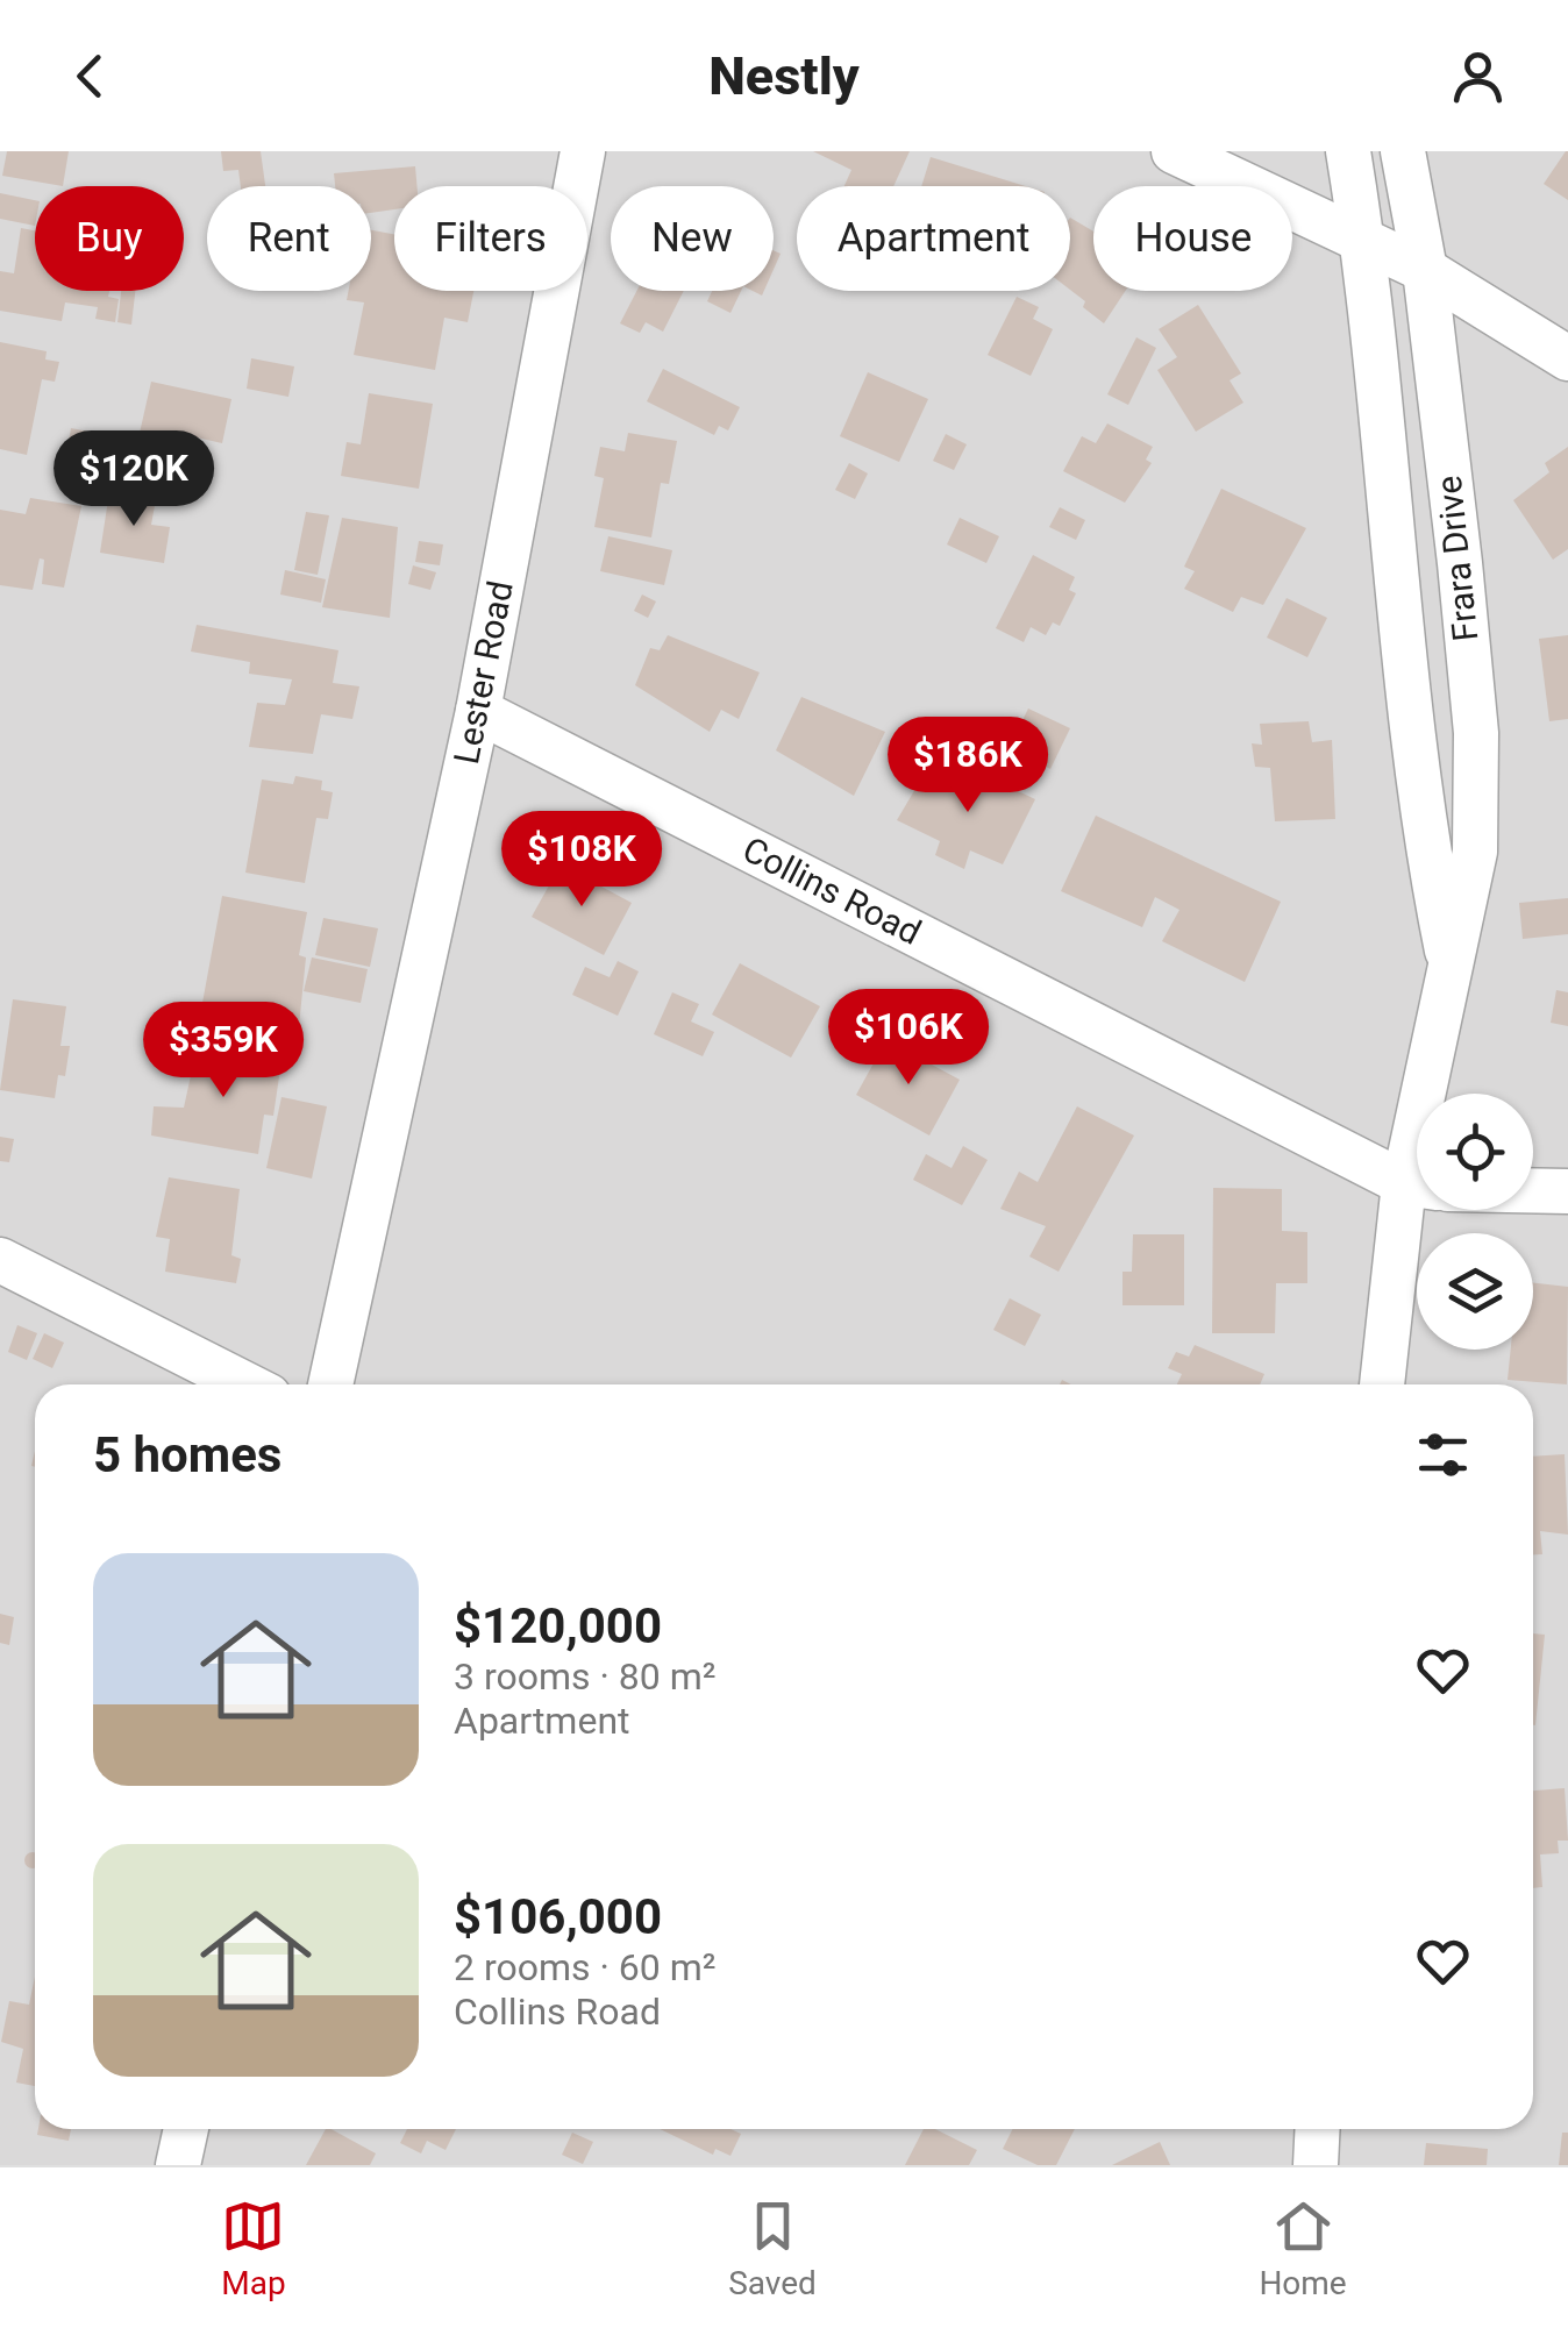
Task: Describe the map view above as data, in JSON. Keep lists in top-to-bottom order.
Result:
{
  "streets": {
    "street": ["Frara Drive", "Lester Road", "Collins Road"]
  },
  "crossings": [
    ["Lester Road", "Collins Road"]
  ],
  "page": {
    "header": "Nestly",
    "chip": [
      "Buy",
      "Rent",
      "Filters",
      "New",
      "Apartment",
      "House"
    ],
    "price": [
      "$120K",
      "$186K",
      "$108K",
      "$106K",
      "$359K"
    ],
    "heading": "5 homes",
    "list": [
      {
        "name": "$120,000",
        "note": "3 rooms · 80 m² · Apartment"
      },
      {
        "name": "$106,000",
        "note": "2 rooms · 60 m² · Collins Road"
      }
    ],
    "tabs": ["Map", "Saved", "Home"]
  }
}
